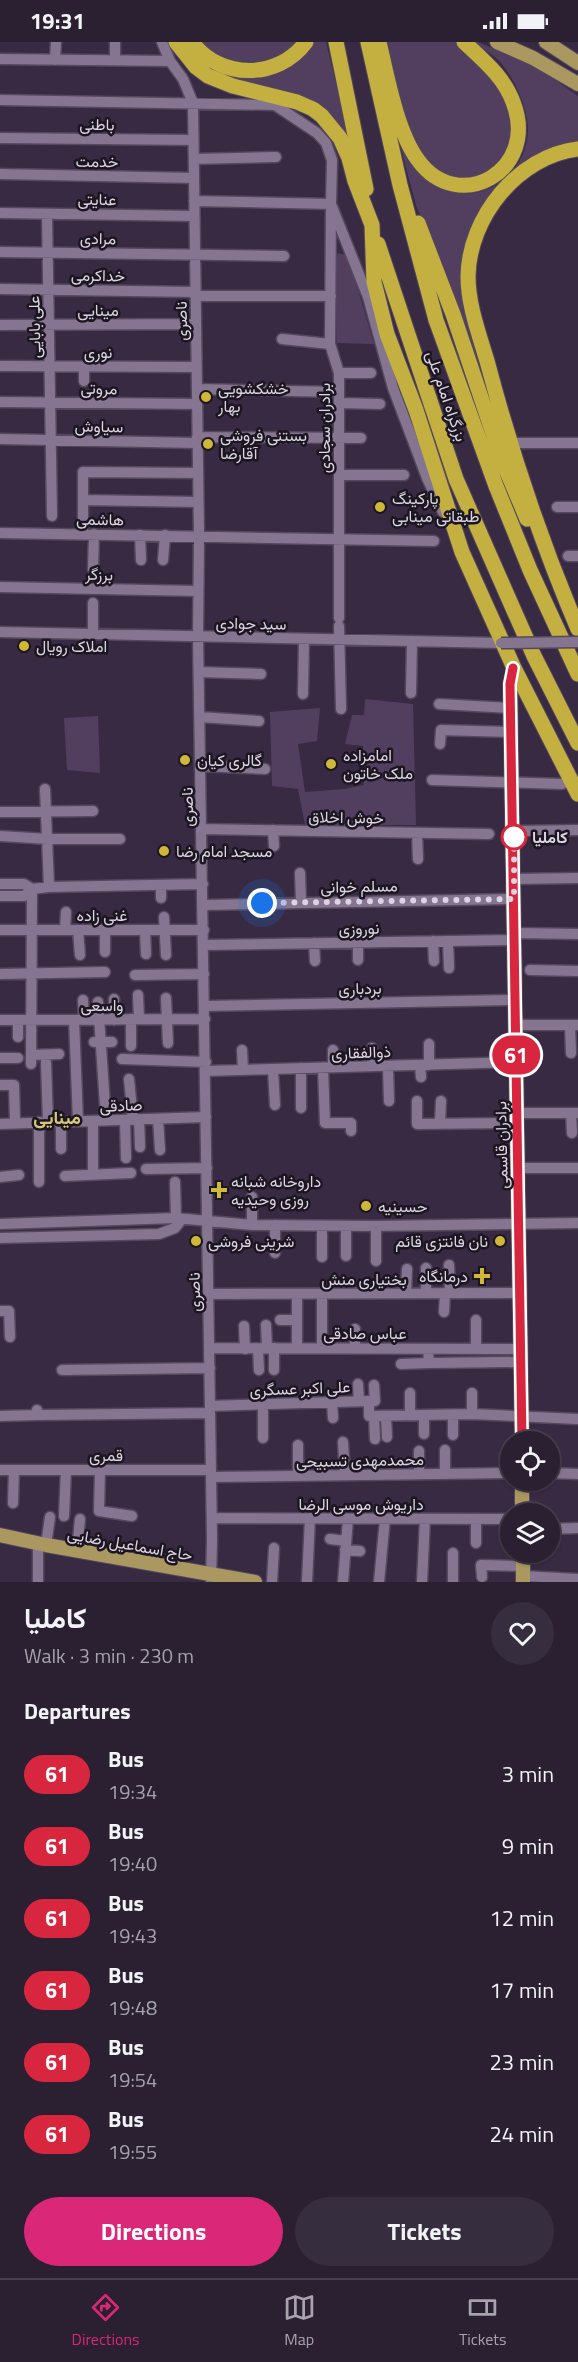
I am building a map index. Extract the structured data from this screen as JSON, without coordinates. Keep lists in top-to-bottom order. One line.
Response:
{"streets":{"highway":["بزرگراه امام علی"],"main road":["برادران قاسمی","حاج اسماعیل رضایی"],"street":["باطنی","خدمت","عنایتی","مرادی","خداکرمی","مینایی","ناصری","علی بابایی","نوری","مروتی","سیاوش","برادران سجادی","هاشمی","برزگر","سید جوادی","خوش اخلاق","مسلم خوانی","غنی زاده","نوروزی","بردباری","واسعی","ذوالفقاری","صادقی","بختیاری منش","عباس صادقی","علی اکبر عسگری","قمری","محمدمهدی تسبیحی","داریوش موسی الرضا"]},"crossings":[["باطنی","ناصری"],["خدمت","ناصری"],["عنایتی","ناصری"],["عنایتی","علی بابایی"],["مرادی","ناصری"],["مرادی","علی بابایی"],["خداکرمی","ناصری"],["خداکرمی","علی بابایی"],["خداکرمی","برادران سجادی"],["مینایی","ناصری"],["مینایی","علی بابایی"],["ناصری","نوری"],["ناصری","مروتی"],["ناصری","سیاوش"],["ناصری","برادران سجادی"],["ناصری","هاشمی"],["ناصری","برزگر"],["ناصری","سید جوادی"],["ناصری","خوش اخلاق"],["ناصری","مسلم خوانی"],["ناصری","غنی زاده"],["ناصری","نوروزی"],["ناصری","بردباری"],["ناصری","واسعی"],["ناصری","ذوالفقاری"],["ناصری","صادقی"],["ناصری","بختیاری منش"],["ناصری","عباس صادقی"],["ناصری","علی اکبر عسگری"],["ناصری","قمری"],["ناصری","محمدمهدی تسبیحی"],["ناصری","داریوش موسی الرضا"],["ناصری","حاج اسماعیل رضایی"],["علی بابایی","نوری"],["علی بابایی","مروتی"],["علی بابایی","سیاوش"],["سیاوش","برادران سجادی"],["برادران سجادی","هاشمی"],["برادران سجادی","سید جوادی"],["مسلم خوانی","برادران قاسمی"],["نوروزی","برادران قاسمی"],["بردباری","برادران قاسمی"],["ذوالفقاری","برادران قاسمی"],["برادران قاسمی","بختیاری منش"],["برادران قاسمی","عباس صادقی"],["قمری","محمدمهدی تسبیحی"]],"districts":["مینایی"],"places":{"other":["خشکشویی بهار","بستنی فروشی آقارضا","پارکینگ طبقاتی مینابی","املاک رویال","گالری کیان","امامزاده ملک خاتون","کاملیا","مسجد امام رضا","حسینیه","شرینی فروشی","نان فانتزی قائم"],"health":["داروخانه شبانه روزی وحیدیه","درمانگاه"]},"lines":["bus line 61"],"page":{"status":"19:31","on_map":"61","heading":[["کاملیا","Walk · 3 min · 230 m"],"Departures"],"list":[{"mark":"61","name":"Bus","note":"19:34","value":"3 min"},{"mark":"61","name":"Bus","note":"19:40","value":"9 min"},{"mark":"61","name":"Bus","note":"19:43","value":"12 min"},{"mark":"61","name":"Bus","note":"19:48","value":"17 min"},{"mark":"61","name":"Bus","note":"19:54","value":"23 min"},{"mark":"61","name":"Bus","note":"19:55","value":"24 min"}],"buttons":["Directions","Tickets"],"tabs":["Directions","Map","Tickets"]}}
